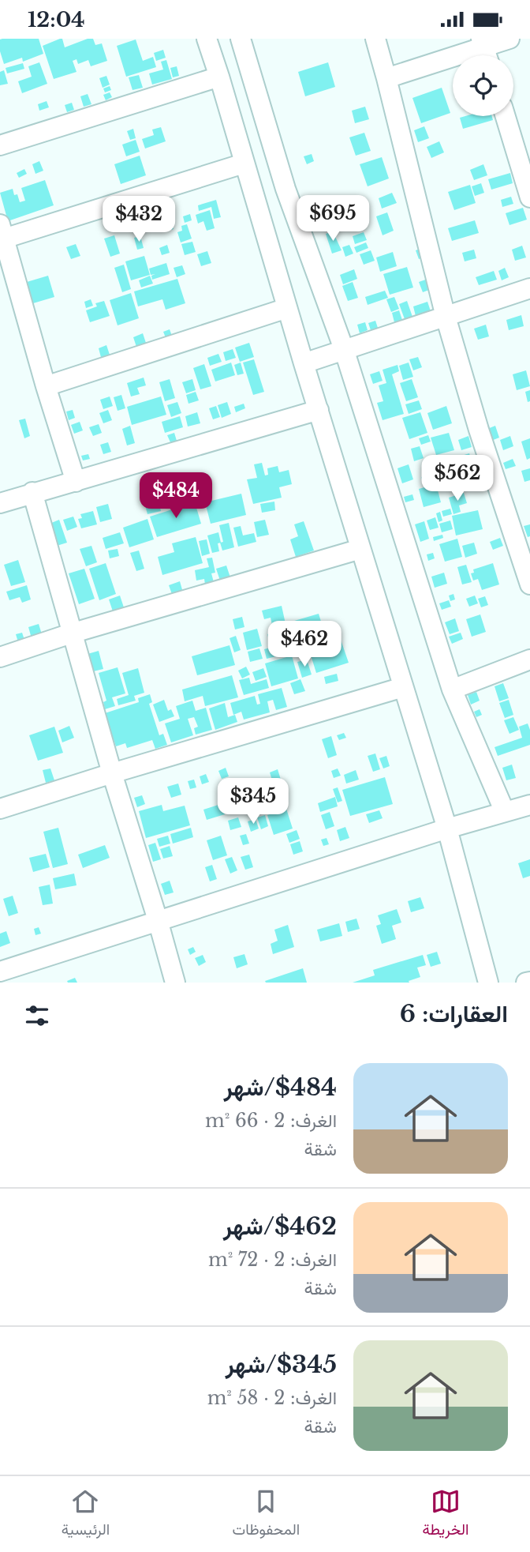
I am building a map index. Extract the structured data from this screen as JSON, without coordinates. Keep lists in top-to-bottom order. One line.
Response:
{"page":{"status":"12:04","price":["$695","$432","$562","$484","$462","$345"],"heading":"العقارات: 6","list":[{"name":"$484/شهر","note":"الغرف: 2 · 66 m² · شقة"},{"name":"$462/شهر","note":"الغرف: 2 · 72 m² · شقة"},{"name":"$345/شهر","note":"الغرف: 2 · 58 m² · شقة"}],"tabs":["الخريطة","المحفوظات","الرئيسية"]}}
